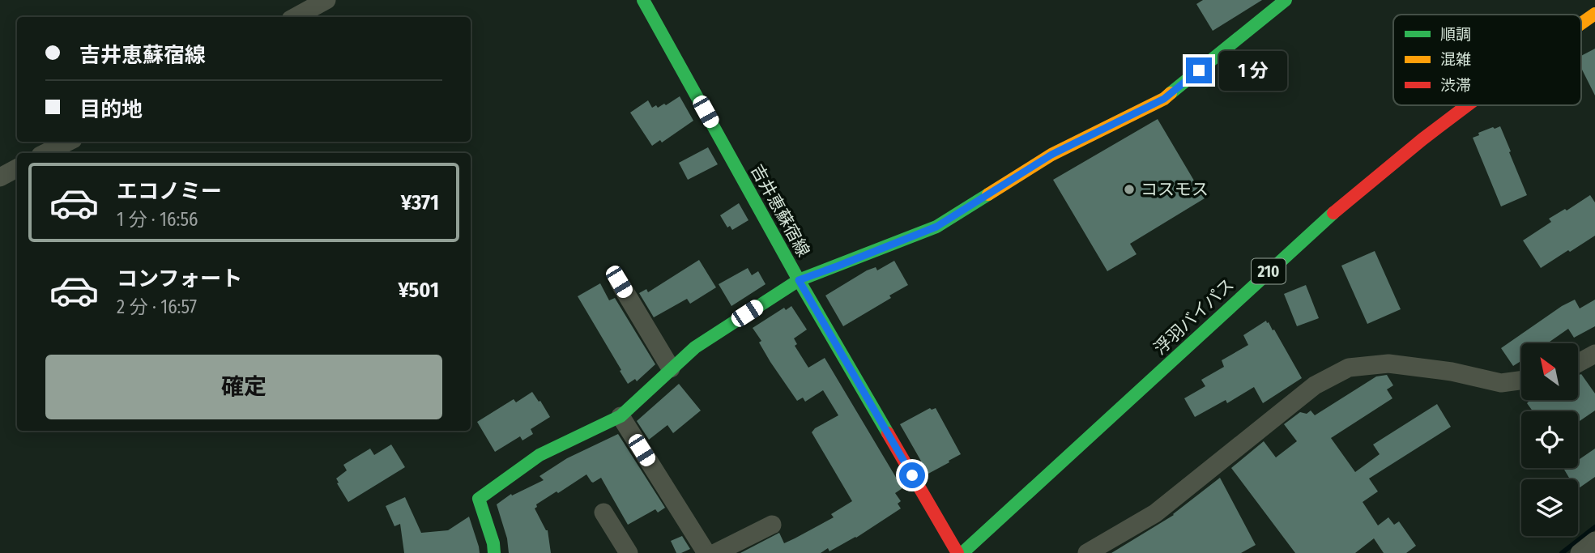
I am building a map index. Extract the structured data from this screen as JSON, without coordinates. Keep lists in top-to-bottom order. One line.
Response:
{"streets":{"main road":["吉井恵蘇宿線","210","浮羽バイパス"]},"crossings":[["吉井恵蘇宿線","浮羽バイパス"]],"places":["コスモス"],"legend":["順調","混雑","渋滞"],"north":"top left","page":{"banner":["吉井恵蘇宿線","目的地"],"bubble":"1 分","list":[{"name":"エコノミー","note":"1 分 · 16:56","value":"¥371"},{"name":"コンフォート","note":"2 分 · 16:57","value":"¥501"}],"buttons":"確定"}}
